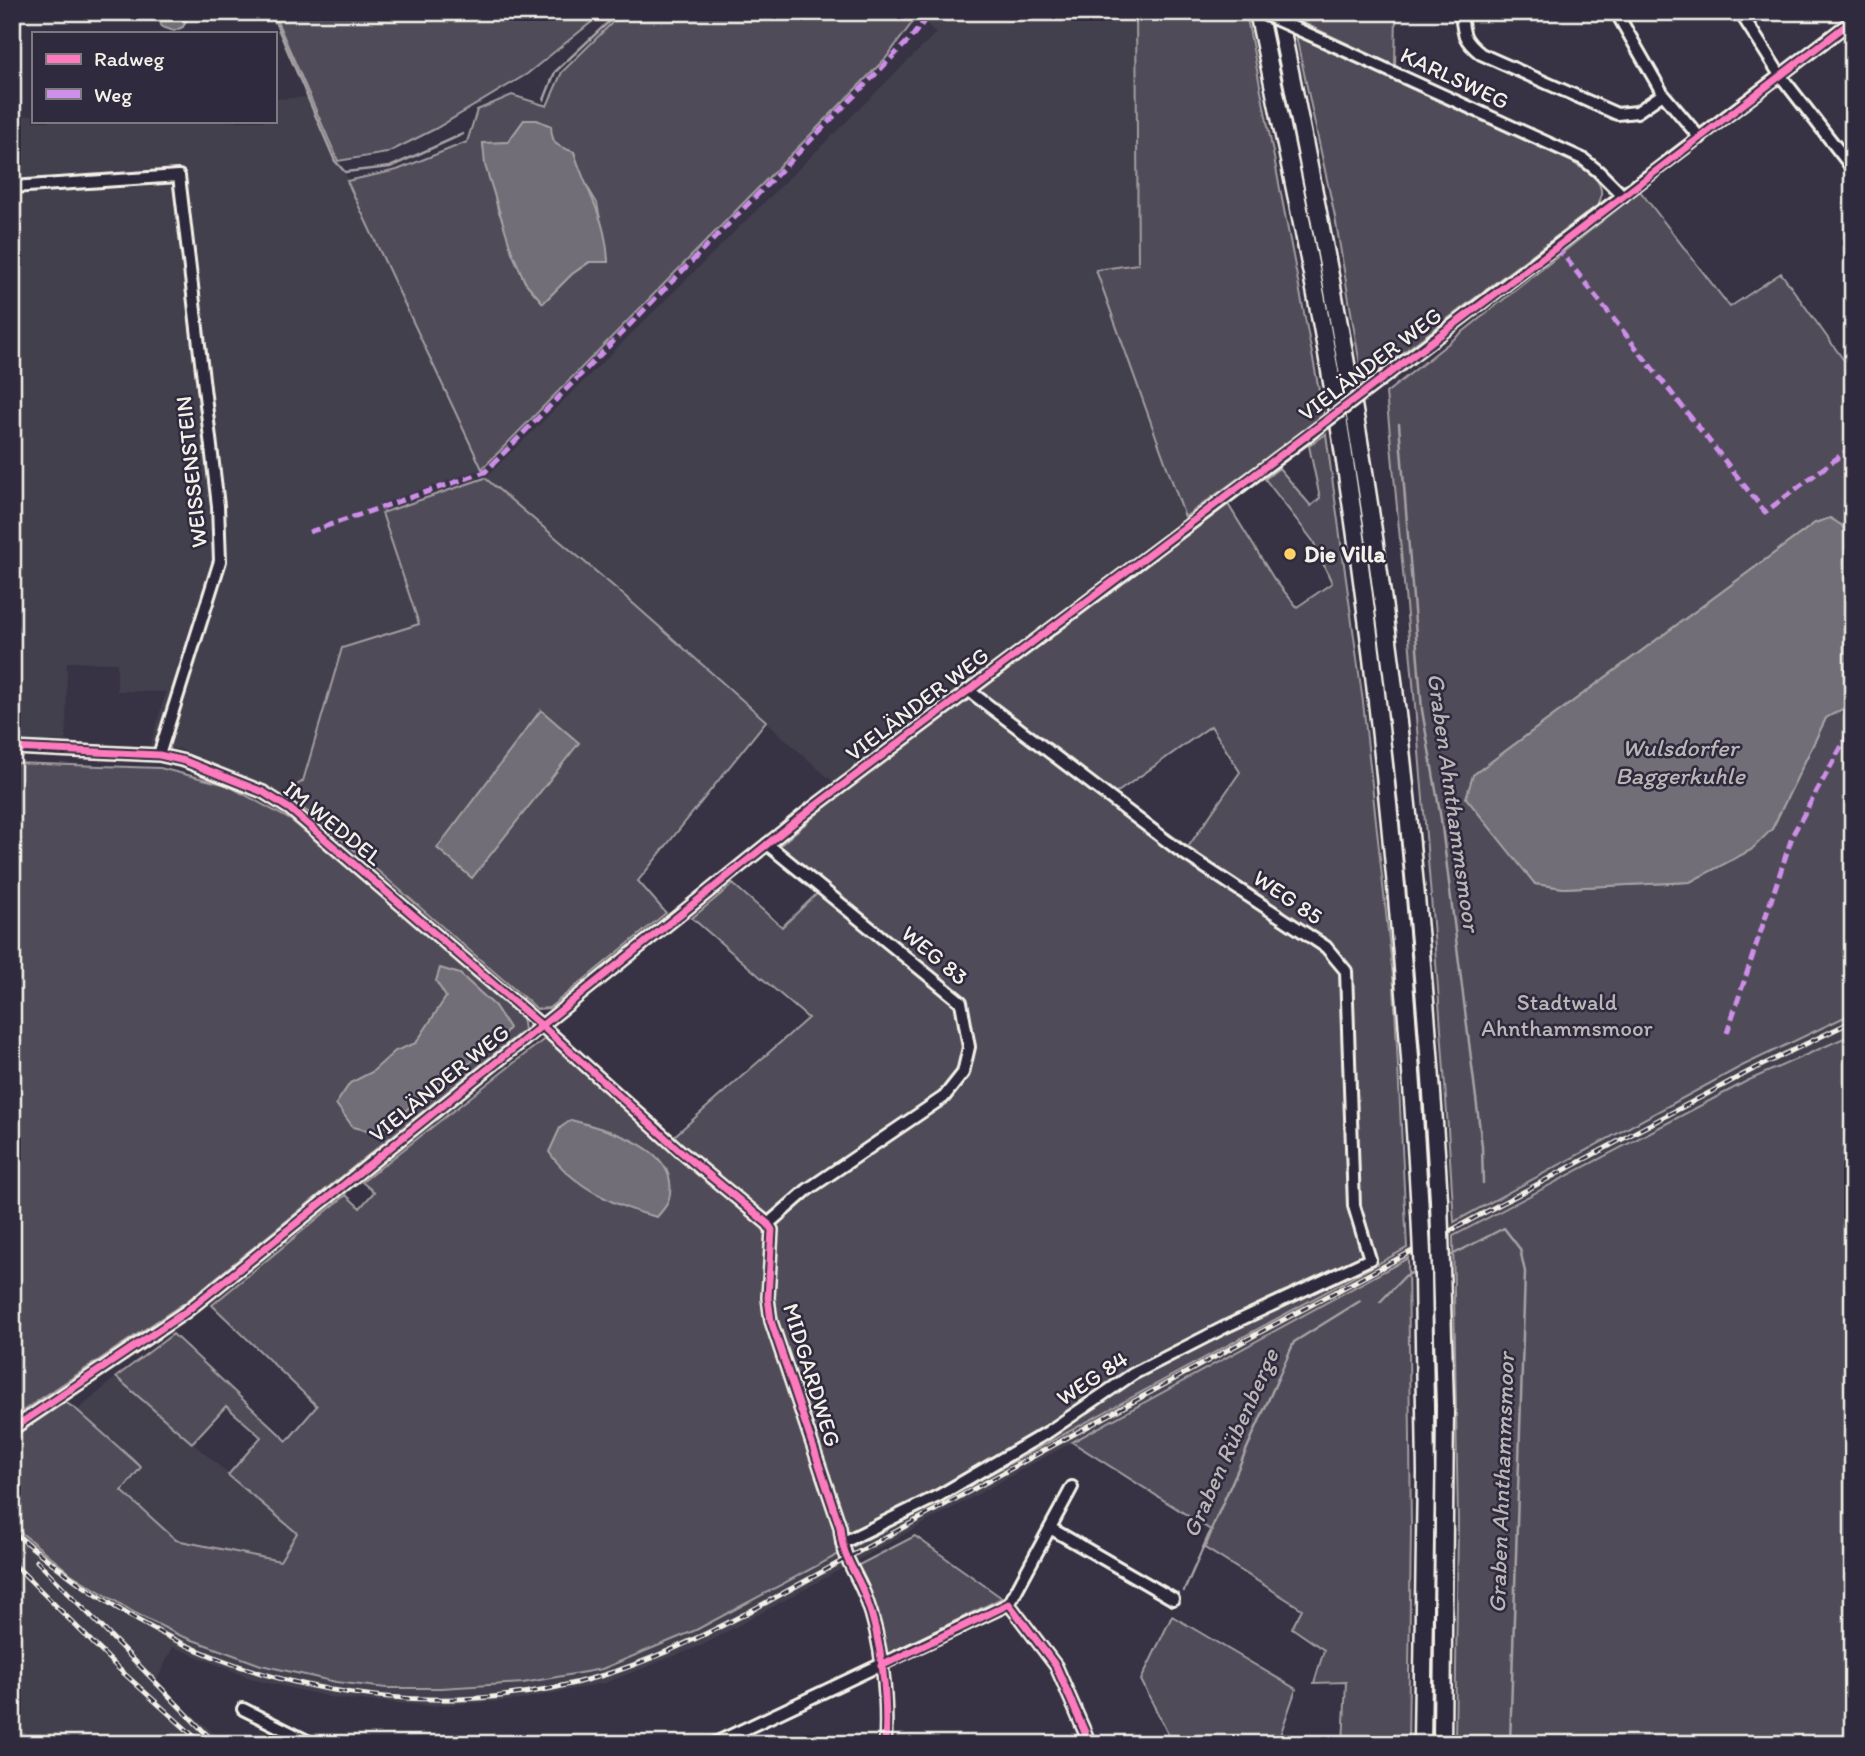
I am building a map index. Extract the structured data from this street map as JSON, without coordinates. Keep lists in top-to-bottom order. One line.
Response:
{"streets":{"street":["KARLSWEG","VIELÄNDER WEG","WEISSENSTEIN","IM WEDDEL","WEG 85","WEG 83","MIDGARDWEG","WEG 84"]},"crossings":[["KARLSWEG","VIELÄNDER WEG"],["VIELÄNDER WEG","IM WEDDEL"],["VIELÄNDER WEG","WEG 85"],["VIELÄNDER WEG","WEG 83"],["WEISSENSTEIN","IM WEDDEL"],["WEG 85","WEG 84"],["WEG 83","MIDGARDWEG"],["MIDGARDWEG","WEG 84"]],"water":["Wulsdorfer Baggerkuhle","Graben Ahnthammsmoor","Graben Rübenberge"],"parks":["Stadtwald Ahnthammsmoor"],"places":["Die Villa"],"legend":["Radweg","Weg"]}
